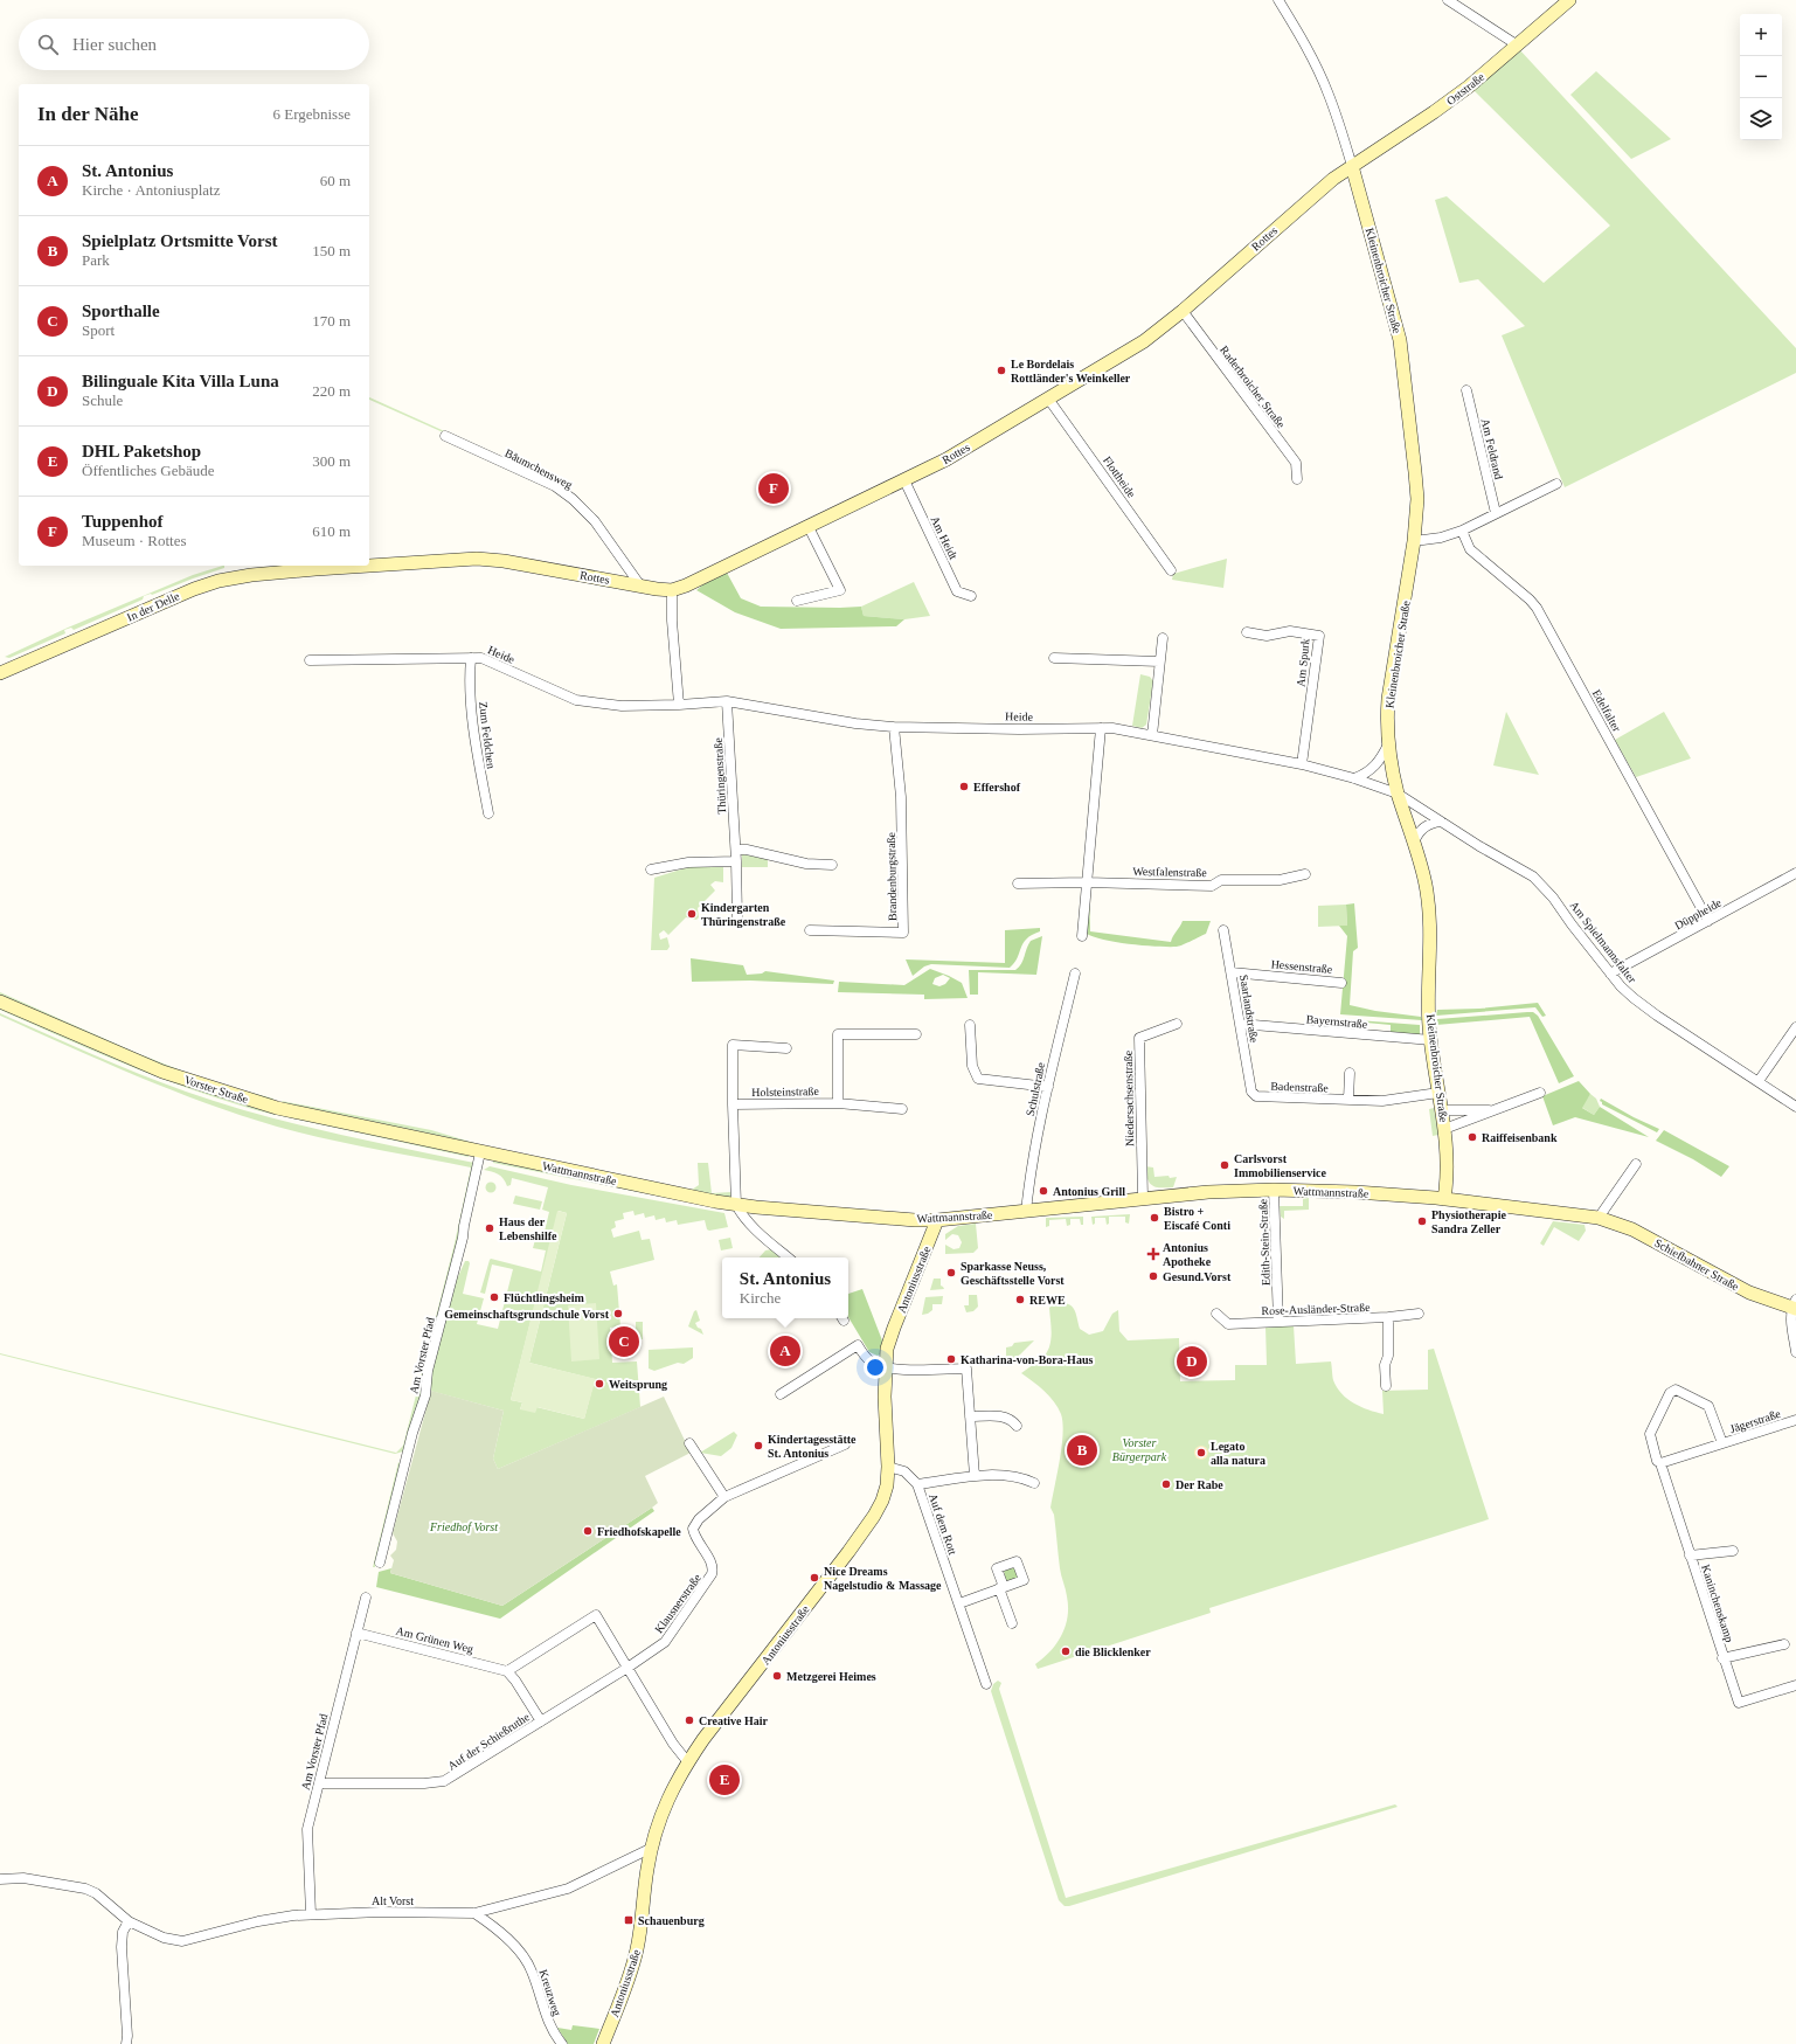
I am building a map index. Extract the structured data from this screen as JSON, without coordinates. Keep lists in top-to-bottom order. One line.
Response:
{"streets":{"street":["Oststraße","Rottes","Kleinenbroicher Straße","Raderbroicher Straße","Am Feldrand","Bäumchensweg","Flottheide","Am Heidt","In der Delle","Heide","Am Spurk","Edelfalter","Zum Feldchen","Thüringenstraße","Westfalenstraße","Brandenburgstraße","Düppheide","Am Spielmannsfalter","Hessenstraße","Saarlandstraße","Bayernstraße","Badenstraße","Vorster Straße","Schulstraße","Holsteinstraße","Niedersachsenstraße","Wattmannstraße","Edith-Stein-Straße","Schiefbahner Straße","Antoniusstraße","Rose-Ausländer-Straße","Am Vorster Pfad","Jägerstraße","Auf dem Rott","Klausnerstraße","Kaninchenskamp","Am Grünen Weg","Auf der Schießruthe","Alt Vorst","Kreuzweg"]},"crossings":[["Oststraße","Rottes"],["Oststraße","Kleinenbroicher Straße"],["Rottes","Kleinenbroicher Straße"],["Rottes","Raderbroicher Straße"],["Rottes","Bäumchensweg"],["Rottes","Flottheide"],["Rottes","Am Heidt"],["Rottes","In der Delle"],["Kleinenbroicher Straße","Heide"],["Kleinenbroicher Straße","Am Spielmannsfalter"],["Kleinenbroicher Straße","Bayernstraße"],["Kleinenbroicher Straße","Badenstraße"],["Kleinenbroicher Straße","Wattmannstraße"],["Kleinenbroicher Straße","Schiefbahner Straße"],["Heide","Am Spurk"],["Heide","Zum Feldchen"],["Heide","Thüringenstraße"],["Heide","Brandenburgstraße"],["Heide","Am Spielmannsfalter"],["Edelfalter","Düppheide"],["Düppheide","Am Spielmannsfalter"],["Hessenstraße","Saarlandstraße"],["Saarlandstraße","Bayernstraße"],["Saarlandstraße","Badenstraße"],["Vorster Straße","Wattmannstraße"],["Schulstraße","Wattmannstraße"],["Niedersachsenstraße","Wattmannstraße"],["Wattmannstraße","Edith-Stein-Straße"],["Wattmannstraße","Schiefbahner Straße"],["Wattmannstraße","Antoniusstraße"],["Wattmannstraße","Am Vorster Pfad"],["Edith-Stein-Straße","Rose-Ausländer-Straße"],["Antoniusstraße","Auf dem Rott"],["Antoniusstraße","Alt Vorst"],["Am Vorster Pfad","Am Grünen Weg"],["Am Vorster Pfad","Auf der Schießruthe"],["Am Vorster Pfad","Alt Vorst"],["Jägerstraße","Kaninchenskamp"],["Klausnerstraße","Auf der Schießruthe"],["Alt Vorst","Kreuzweg"]],"parks":["Vorster Bürgerpark","Friedhof Vorst"],"places":{"other":["Le Bordelais Rottländer's Weinkeller","Effershof","Kindergarten Thüringenstraße","Raiffeisenbank","Carlsvorst Immobilienservice","Antonius Grill","Bistro + Eiscafé Conti","Physiotherapie Sandra Zeller","Haus der Lebenshilfe","Sparkasse Neuss, Geschäftsstelle Vorst","Gesund.Vorst","Flüchtlingsheim","REWE","Gemeinschaftsgrundschule Vorst","Katharina-von-Bora-Haus","Weitsprung","Kindertagesstätte St. Antonius","Legato alla natura","Der Rabe","Friedhofskapelle","Nice Dreams Nagelstudio & Massage","die Blicklenker","Metzgerei Heimes","Creative Hair"],"health":["Antonius Apotheke"],"transit":["Schauenburg"]},"page":{"map_buttons":["+","−"],"search":"Hier suchen","heading":["In der Nähe","6 Ergebnisse"],"list":[{"mark":"A","name":"St. Antonius","note":"Kirche · Antoniusplatz","value":"60 m"},{"mark":"B","name":"Spielplatz Ortsmitte Vorst","note":"Park","value":"150 m"},{"mark":"C","name":"Sporthalle","note":"Sport","value":"170 m"},{"mark":"D","name":"Bilinguale Kita Villa Luna","note":"Schule","value":"220 m"},{"mark":"E","name":"DHL Paketshop","note":"Öffentliches Gebäude","value":"300 m"},{"mark":"F","name":"Tuppenhof","note":"Museum · Rottes","value":"610 m"}],"pins":["F","C","A","D","B","E"],"popup":["St. Antonius","Kirche"]}}
